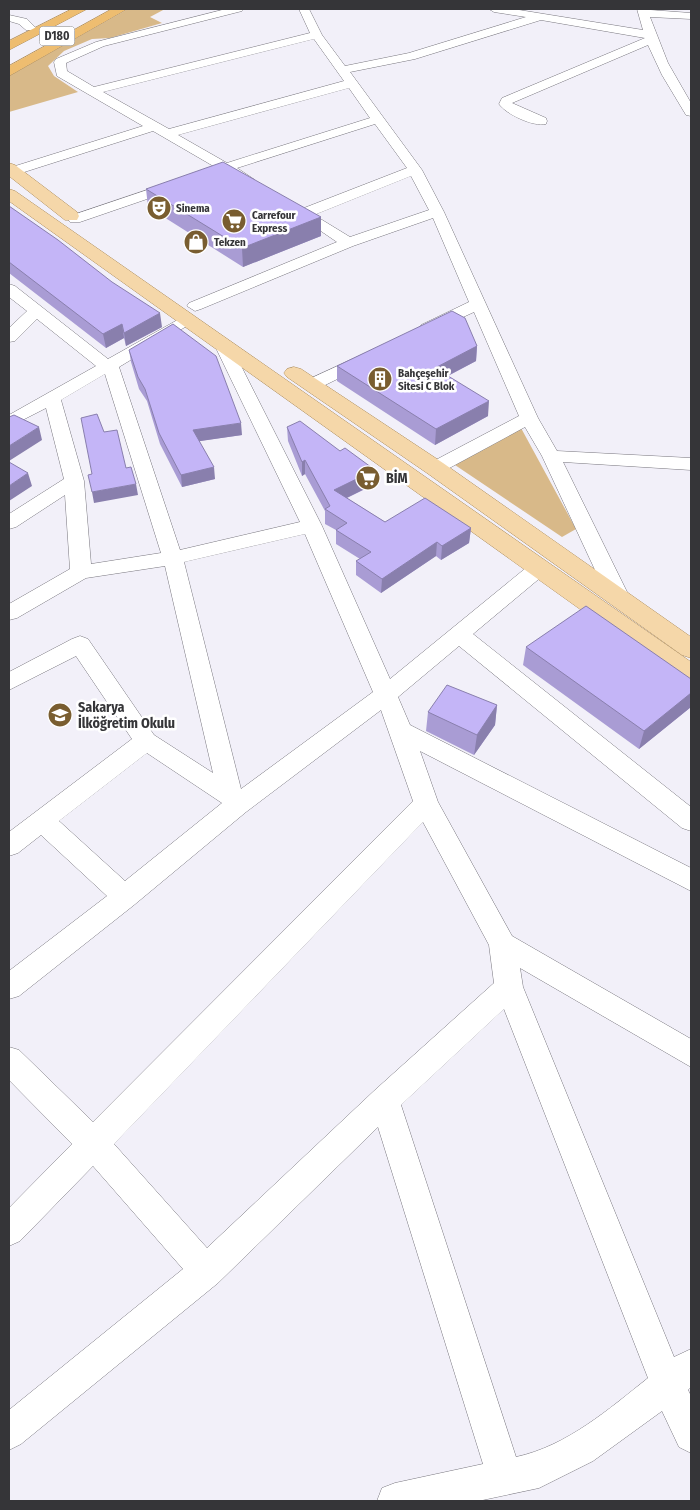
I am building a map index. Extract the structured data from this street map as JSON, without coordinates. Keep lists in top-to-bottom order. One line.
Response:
{"streets":{"highway":["D180"]},"places":{"theatre":["Sinema"],"supermarket":["Carrefour Express","BİM"],"shop":["Tekzen"],"building":["Bahçeşehir Sitesi C Blok"],"school or university":["Sakarya İlköğretim Okulu"]}}
